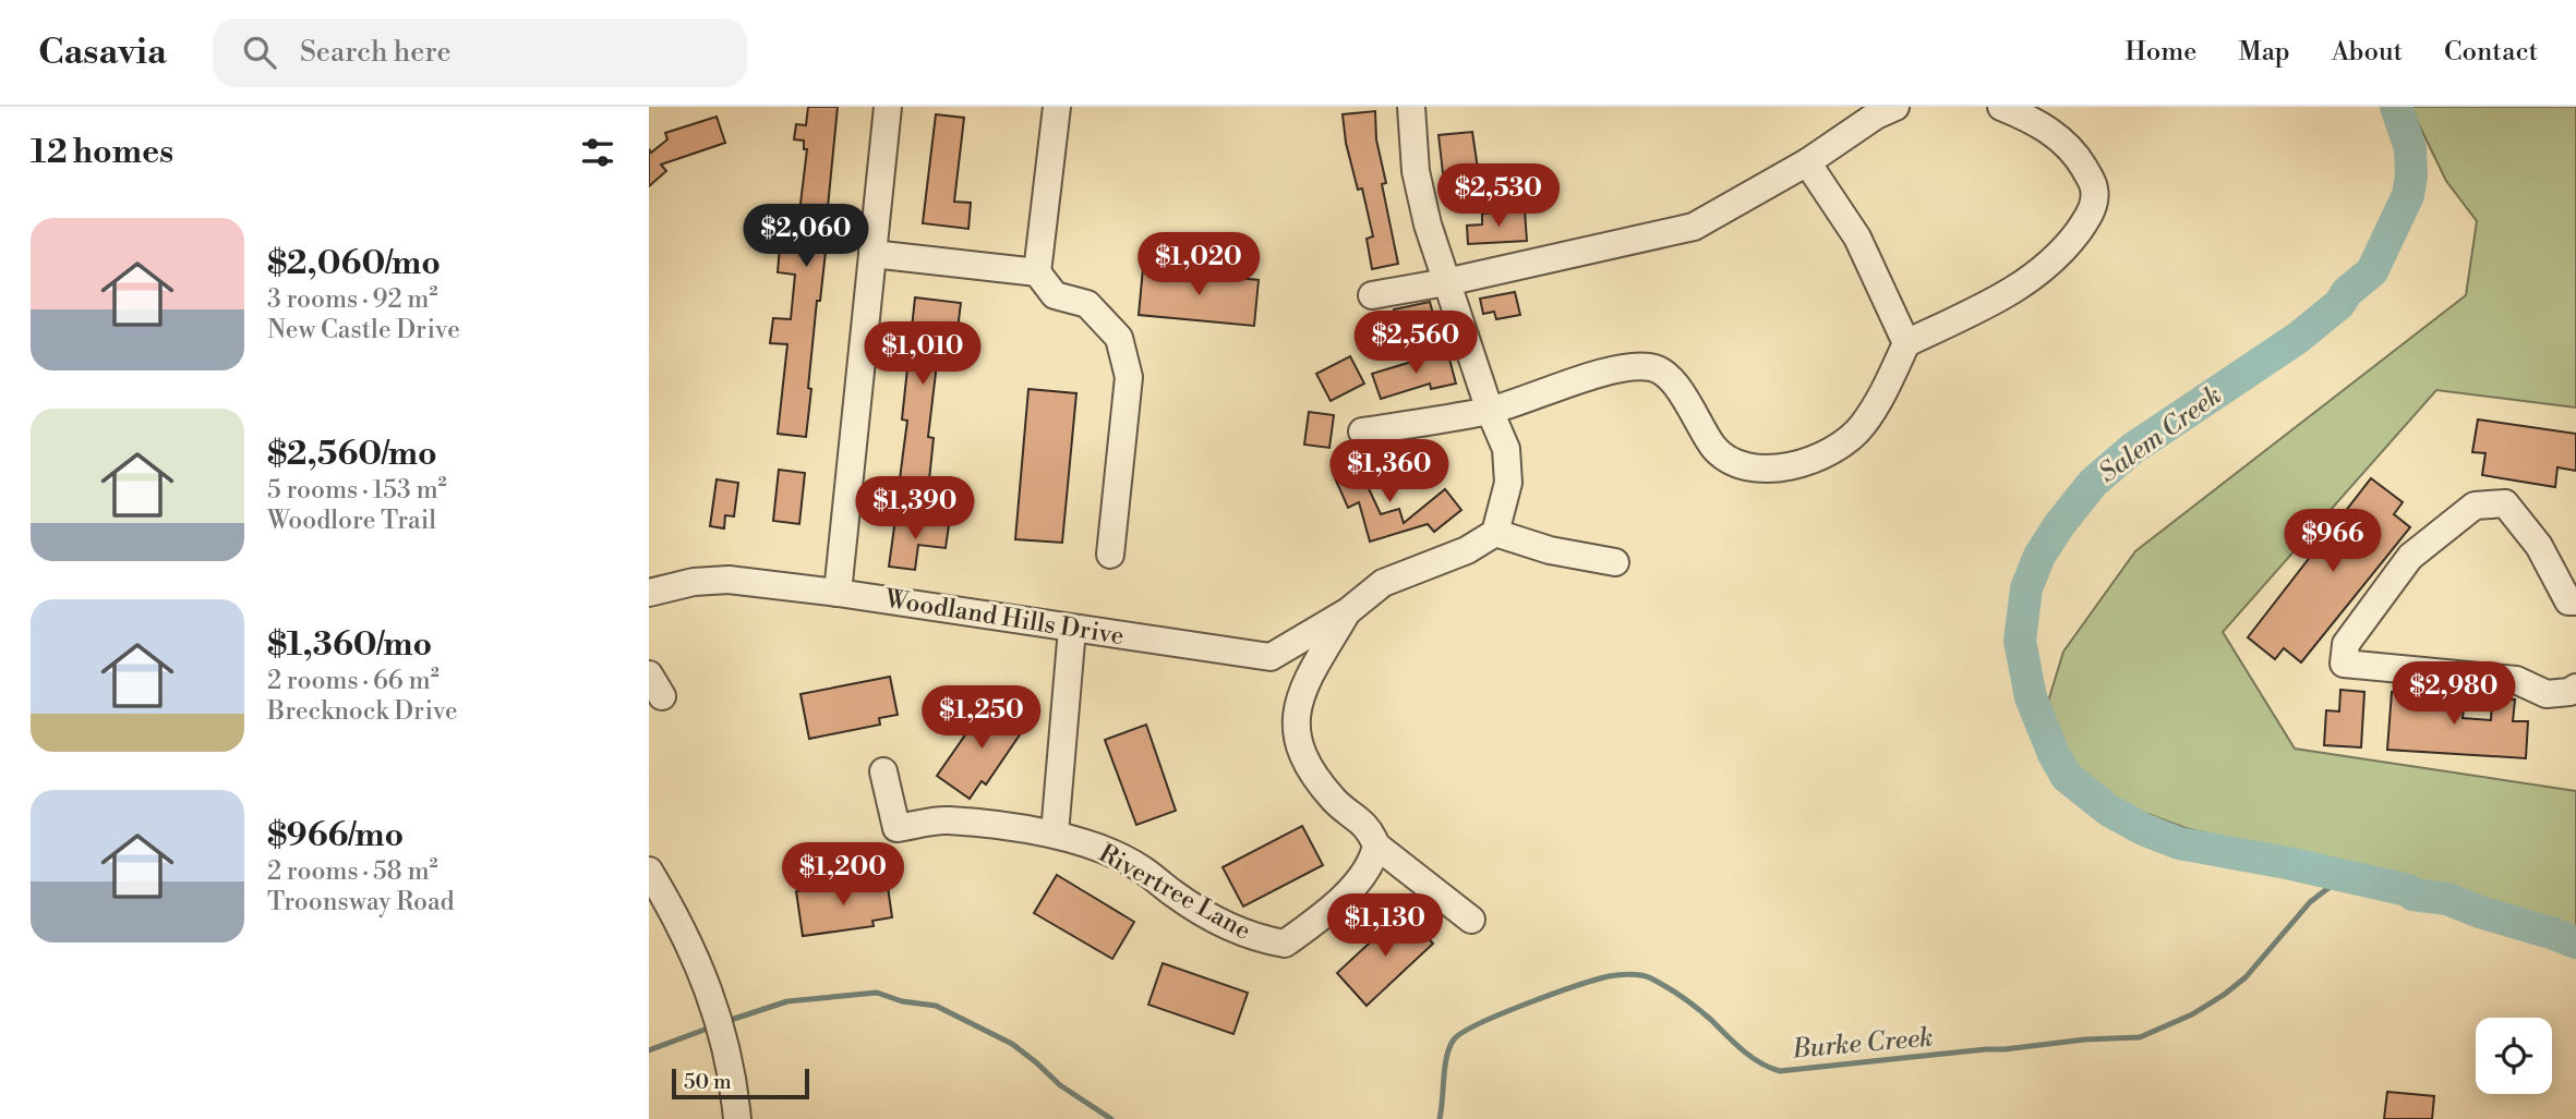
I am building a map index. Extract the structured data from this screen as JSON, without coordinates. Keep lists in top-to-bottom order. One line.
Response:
{"streets":{"street":["Woodland Hills Drive","Rivertree Lane"]},"water":["Salem Creek","Burke Creek"],"scale_bar":"50 m","page":{"header":"Casavia","search":"Search here","nav":["Home","Map","About","Contact"],"heading":"12 homes","price":["$2,530","$2,060","$1,020","$2,560","$1,010","$1,360","$1,390","$966","$2,980","$1,250","$1,200","$1,130"],"list":[{"name":"$2,060/mo","note":"3 rooms · 92 m² · New Castle Drive"},{"name":"$2,560/mo","note":"5 rooms · 153 m² · Woodlore Trail"},{"name":"$1,360/mo","note":"2 rooms · 66 m² · Brecknock Drive"},{"name":"$966/mo","note":"2 rooms · 58 m² · Troonsway Road"}],"scale":"50 m"}}
